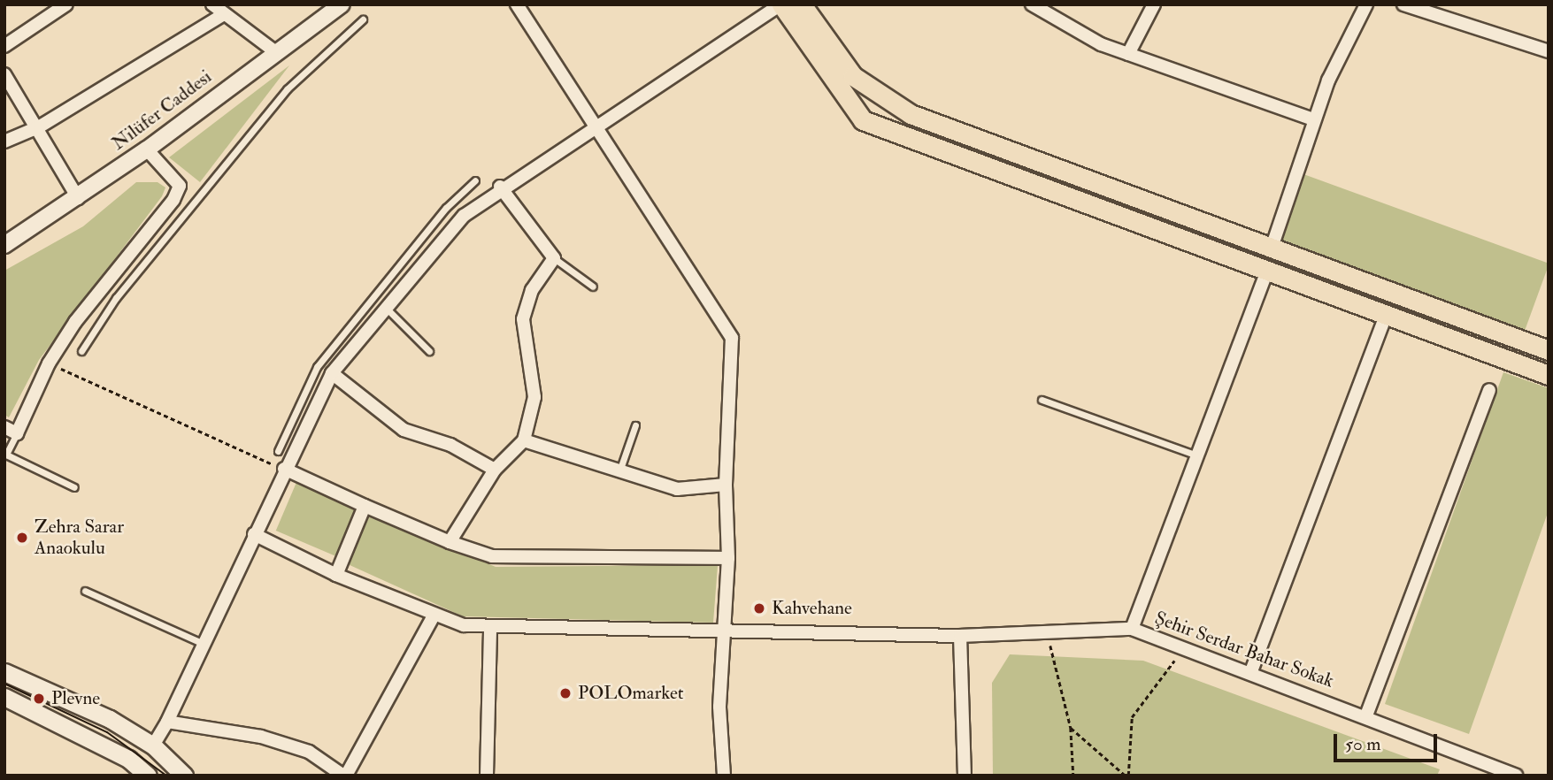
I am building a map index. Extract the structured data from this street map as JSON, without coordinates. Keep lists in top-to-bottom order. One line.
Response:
{"streets":{"street":["Nilüfer Caddesi","Şehir Serdar Bahar Sokak"]},"places":["Zehra Sarar Anaokulu","Kahvehane","POLOmarket","Plevne"],"scale_bar":"50 m"}
